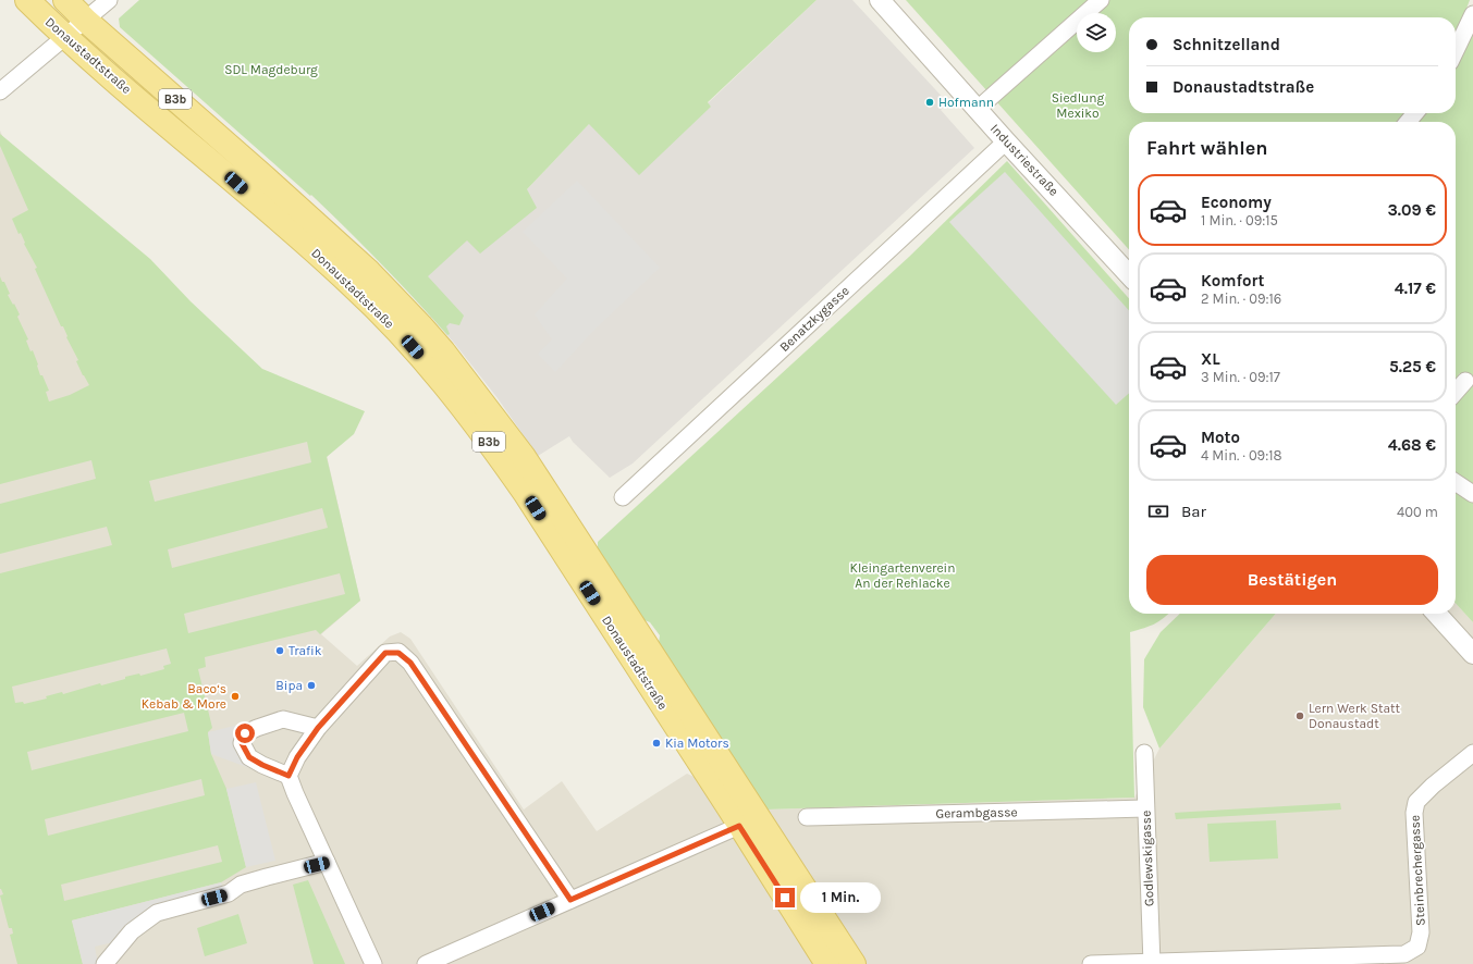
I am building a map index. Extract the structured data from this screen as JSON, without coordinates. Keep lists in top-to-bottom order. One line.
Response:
{"streets":{"main road":["Donaustadtstraße","B3b"],"street":["Industriestraße","Benatzkygasse","Gerambgasse","Godlewskigasse","Steinbrechergasse"]},"crossings":[["Industriestraße","Benatzkygasse"],["Gerambgasse","Godlewskigasse"],["Godlewskigasse","Steinbrechergasse"]],"parks":["SDL Magdeburg","Siedlung Mexiko","Kleingartenverein An der Rehlacke"],"places":["Hofmann","Trafik","Bipa","Baco‘s Kebab & More","Lern Werk Statt Donaustadt","Kia Motors"],"page":{"banner":["Schnitzelland","Donaustadtstraße"],"heading":"Fahrt wählen","list":[{"name":"Economy","note":"1 Min. · 09:15","value":"3.09 €"},{"name":"Komfort","note":"2 Min. · 09:16","value":"4.17 €"},{"name":"XL","note":"3 Min. · 09:17","value":"5.25 €"},{"name":"Moto","note":"4 Min. · 09:18","value":"4.68 €"}],"pay":["Bar","400 m"],"buttons":"Bestätigen","bubble":"1 Min."}}
